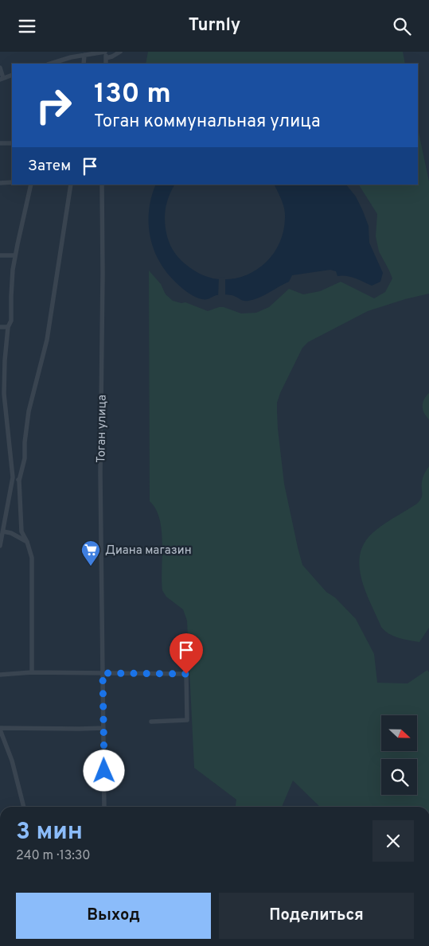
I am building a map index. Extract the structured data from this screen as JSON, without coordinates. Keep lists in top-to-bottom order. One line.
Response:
{"streets":{"street":["Тоган улица"]},"places":{"supermarket":["Диана магазин"]},"north":"right","page":{"header":"Turnly","turn":["130 m","Тоган коммунальная улица"],"then":"Затем","heading":["3 мин","240 m · 13:30"],"buttons":["Выход","Поделиться"]}}
